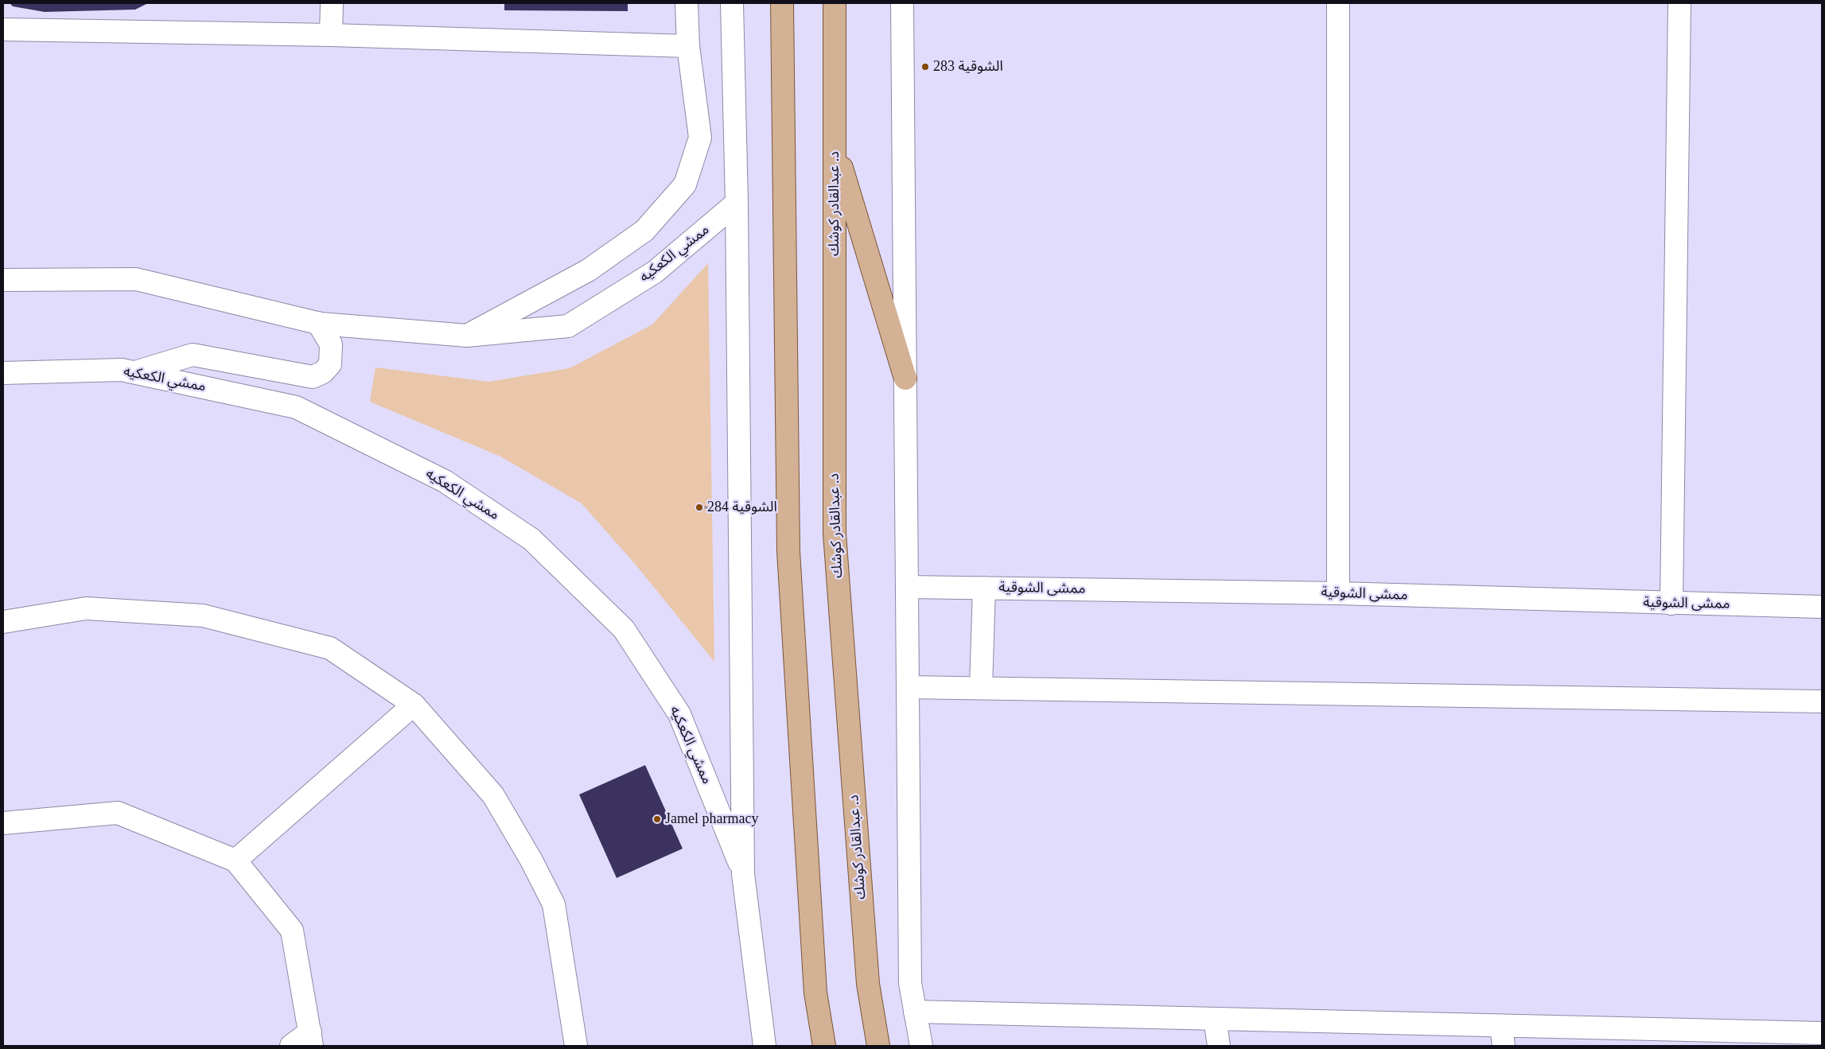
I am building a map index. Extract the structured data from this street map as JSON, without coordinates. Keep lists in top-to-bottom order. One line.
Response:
{"streets":{"main road":["د. عبدالقادر كوشك"],"street":["ممشي الكعكيه","ممشى الشوقية"]},"places":["الشوقية 283","الشوقية 284","Jamel pharmacy"]}
